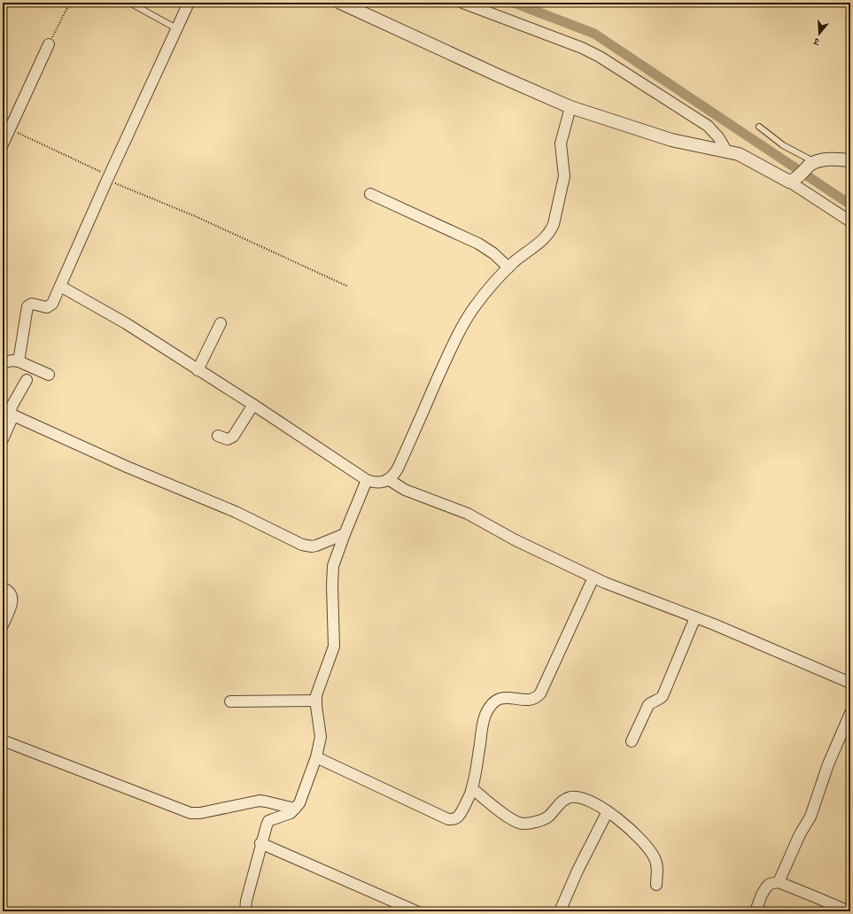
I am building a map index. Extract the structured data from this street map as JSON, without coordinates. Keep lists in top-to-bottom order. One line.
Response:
{"north":"bottom"}
